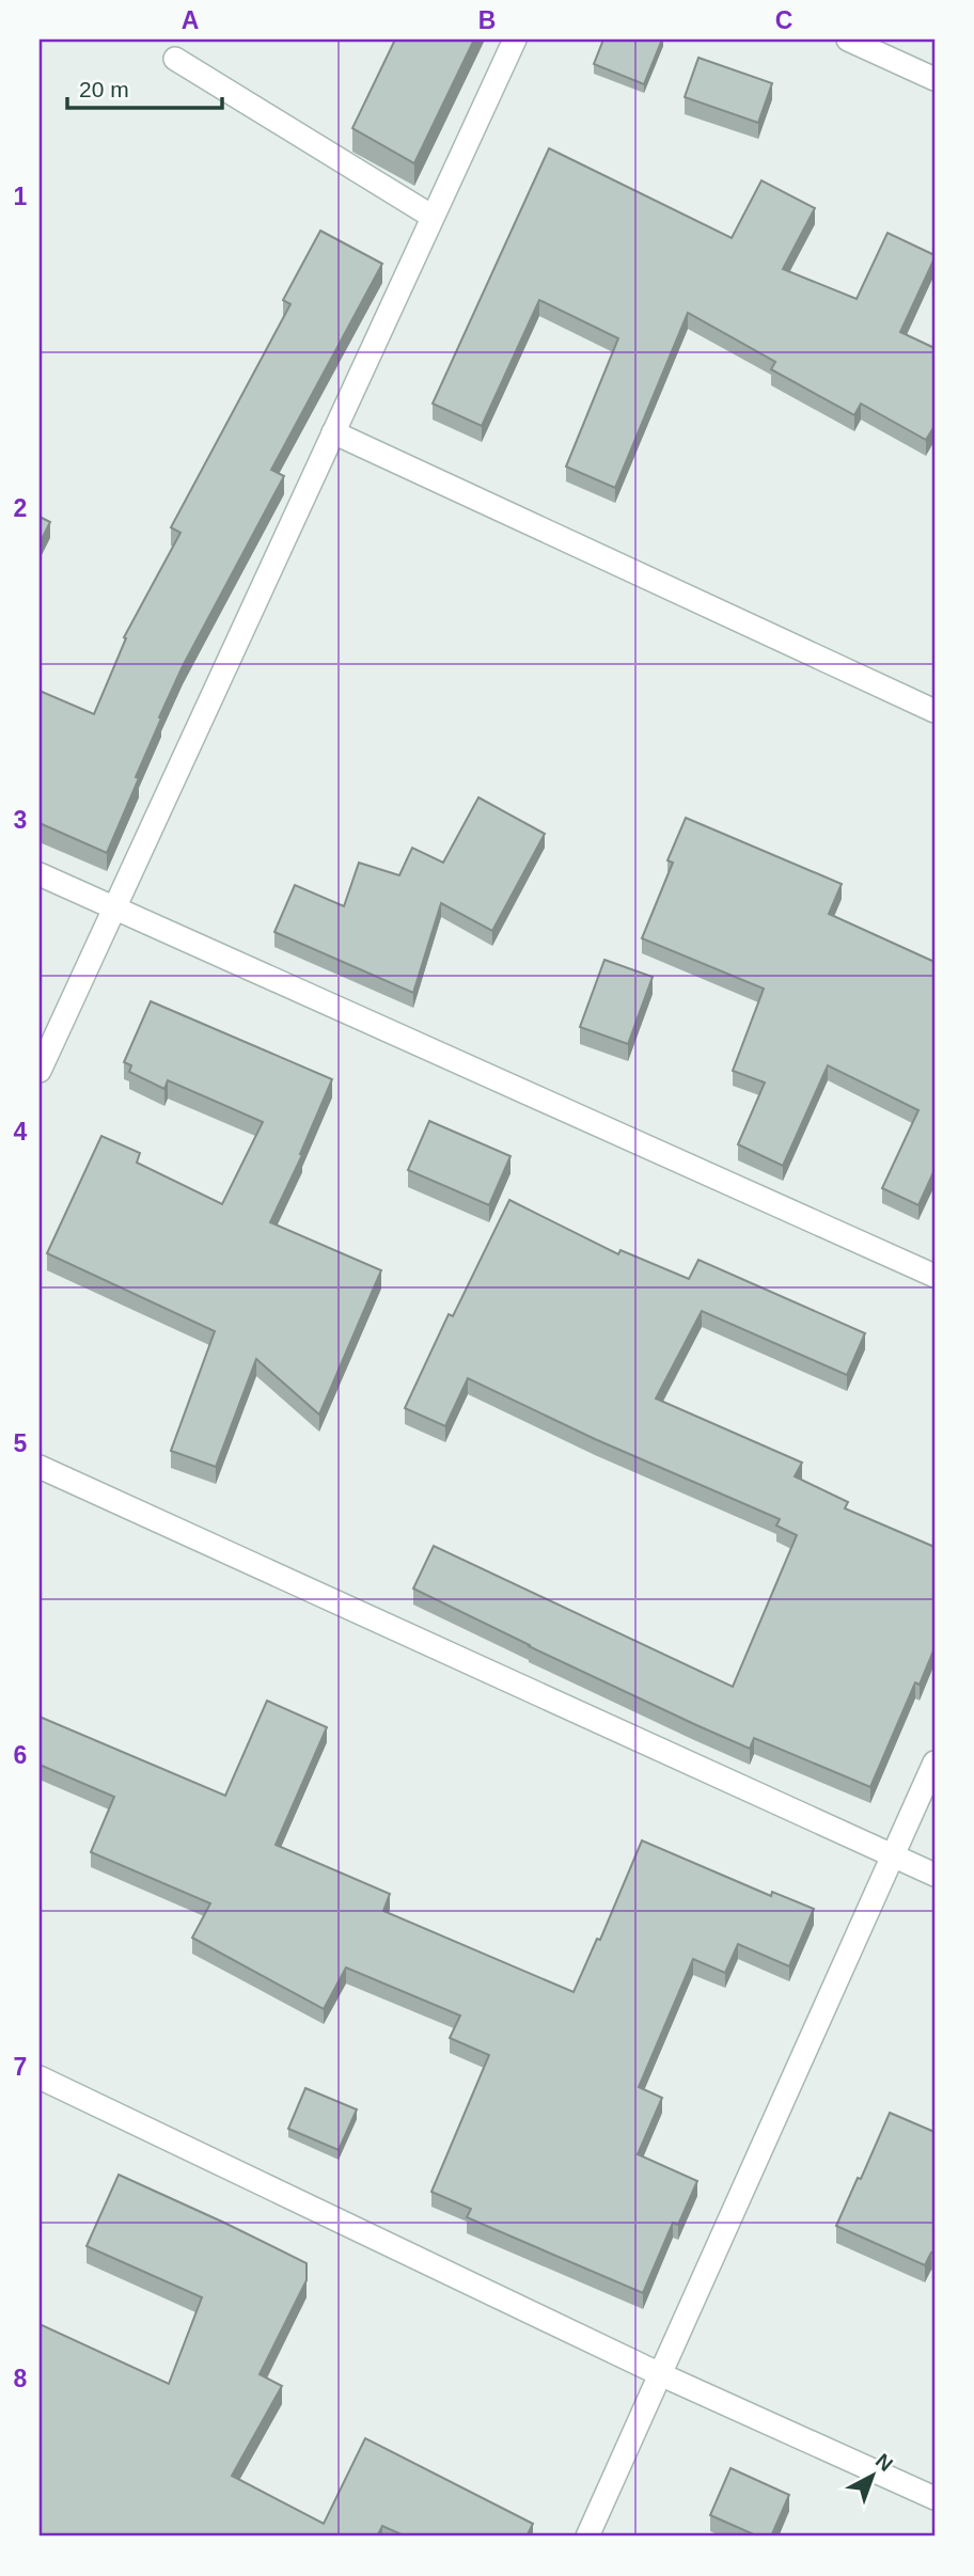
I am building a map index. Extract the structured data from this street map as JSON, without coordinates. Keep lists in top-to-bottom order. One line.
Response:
{"scale_bar":"20 m","north":"top right","grid":{"columns":["A","B","C"],"rows":["1","2","3","4","5","6","7","8"]}}
